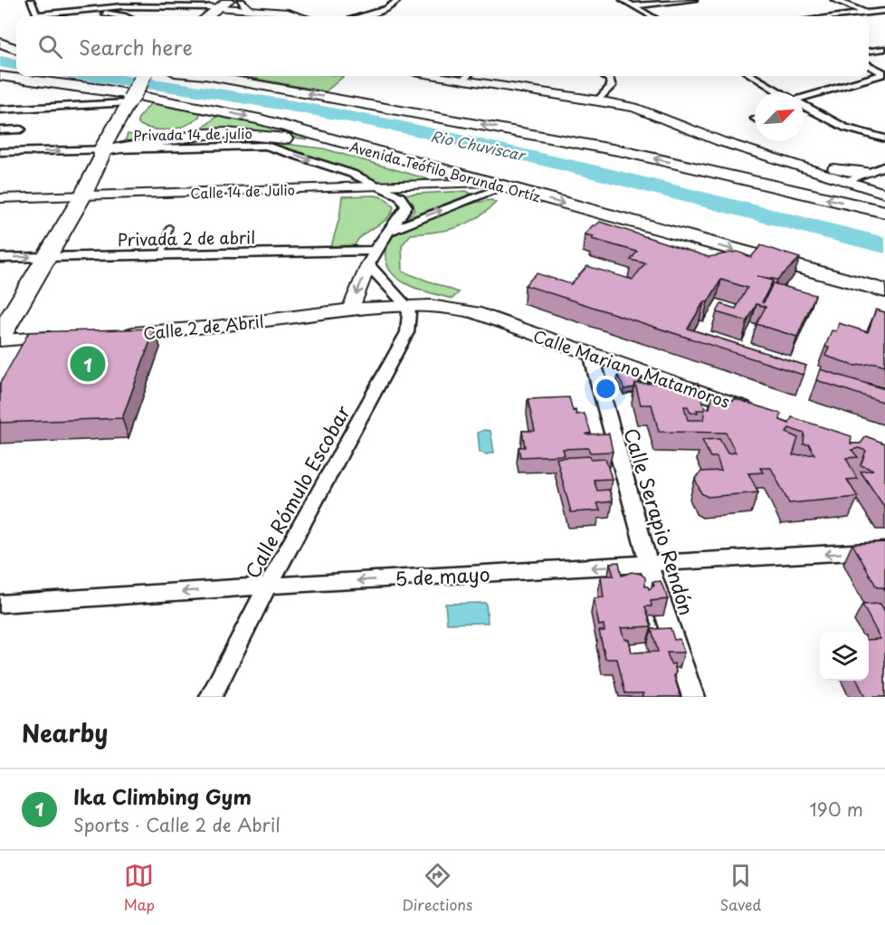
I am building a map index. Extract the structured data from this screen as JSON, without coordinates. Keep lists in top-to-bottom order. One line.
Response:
{"streets":{"main road":["Avenida Teófilo Borunda Ortíz"],"street":["Privada 14 de julio","Calle 14 de Julio","Privada 2 de abril","Calle 2 de Abril","Calle Mariano Matamoros","Calle Rómulo Escobar","Calle Serapio Rendón","5 de mayo"]},"crossings":[["Privada 14 de julio","Calle 14 de Julio"],["Avenida Teófilo Borunda Ortíz","Calle 14 de Julio"],["Calle 2 de Abril","Calle Mariano Matamoros"],["Calle 2 de Abril","Calle Rómulo Escobar"],["Calle Mariano Matamoros","Calle Rómulo Escobar"],["Calle Mariano Matamoros","Calle Serapio Rendón"],["Calle Rómulo Escobar","5 de mayo"],["Calle Serapio Rendón","5 de mayo"]],"one_way":["5 de mayo"],"water":["Rio Chuviscar"],"north":"top right","page":{"search":"Search here","pins":"1","heading":"Nearby","list":[{"mark":"1","name":"Ika Climbing Gym","note":"Sports · Calle 2 de Abril","value":"190 m"}],"nav":["Map","Directions","Saved"]}}
